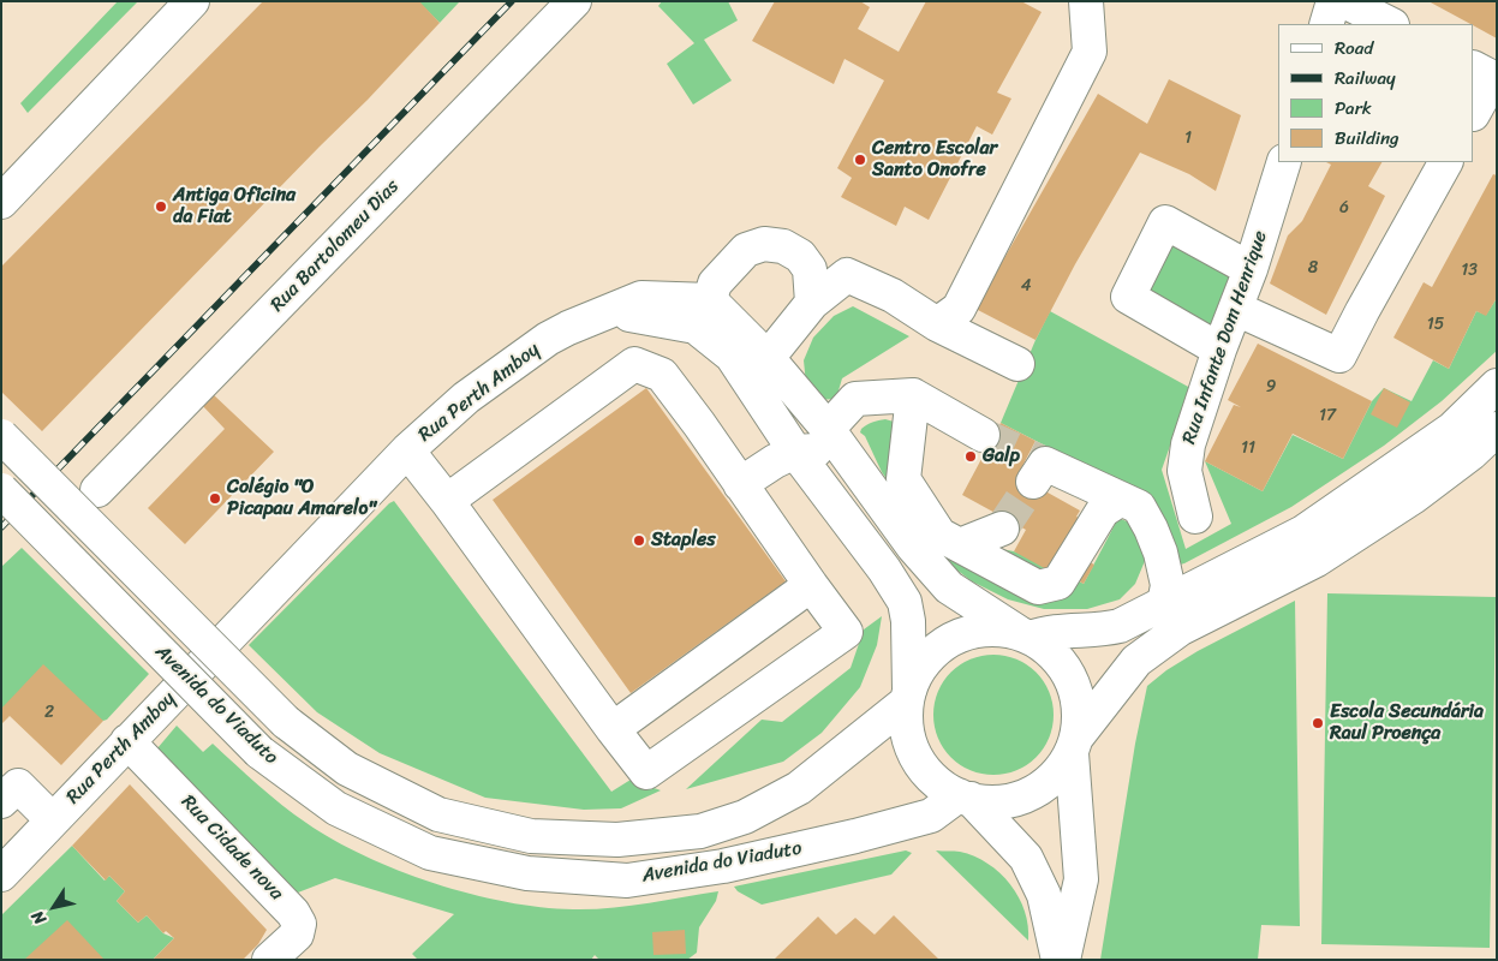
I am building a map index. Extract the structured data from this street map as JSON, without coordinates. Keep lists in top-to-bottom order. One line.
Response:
{"streets":{"street":["Rua Bartolomeu Dias","Rua Infante Dom Henrique","Rua Perth Amboy","Avenida do Viaduto","Rua Cidade nova"]},"crossings":[["Rua Perth Amboy","Rua Cidade nova"]],"places":["Centro Escolar Santo Onofre","Antiga Oficina da Fiat","Galp","Colégio \"O Picapau Amarelo\"","Staples","Escola Secundária Raul Proença"],"house_numbers":["1","6","8","13","4","15","9","17","11","2"],"legend":["Road","Railway","Park","Building"],"north":"bottom left"}
